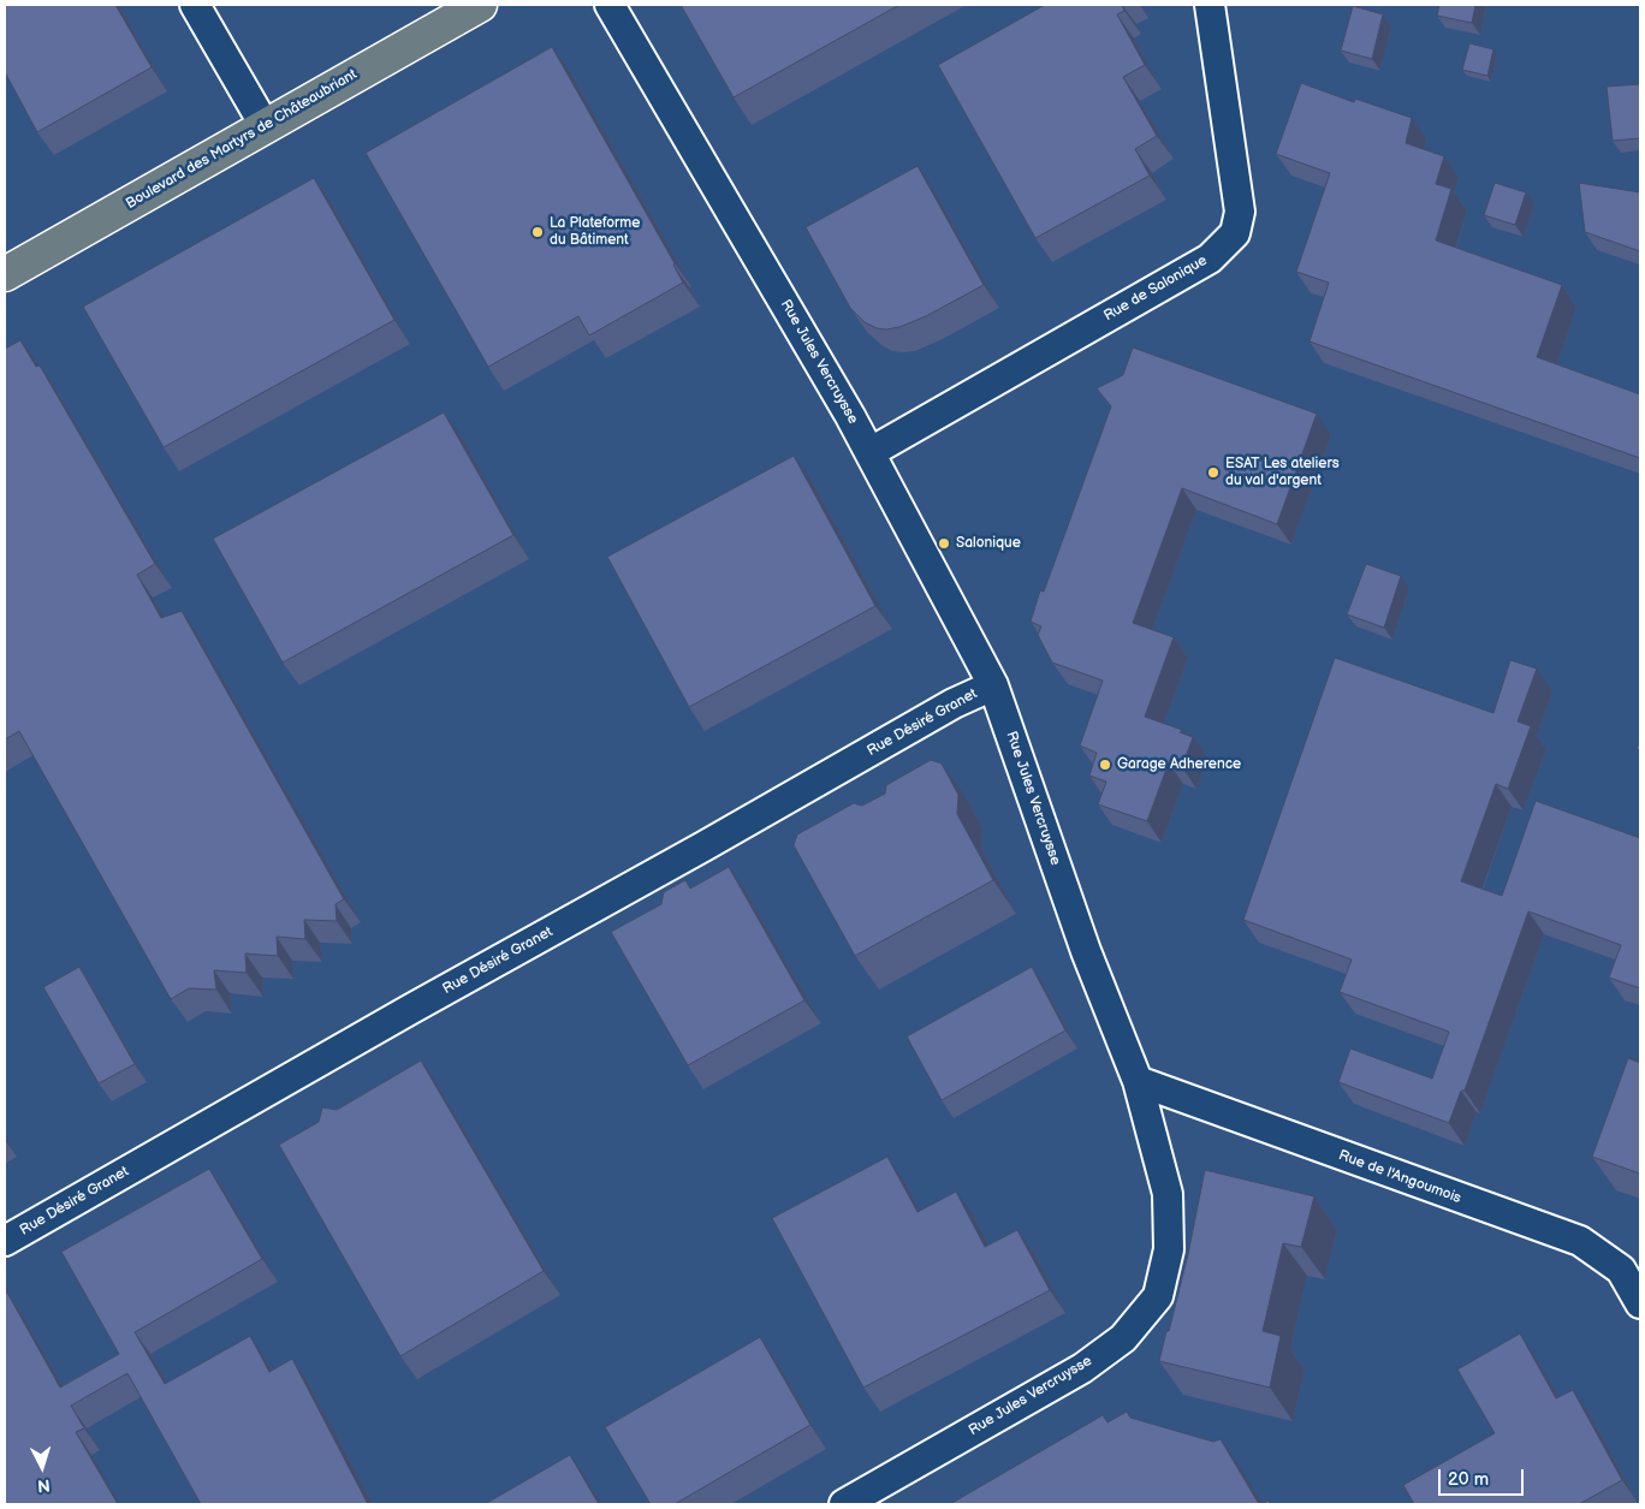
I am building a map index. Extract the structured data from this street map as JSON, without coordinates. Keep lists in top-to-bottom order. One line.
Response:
{"streets":{"main road":["Boulevard des Martyrs de Châteaubriant"],"street":["Rue de Salonique","Rue Jules Vercruysse","Rue Désiré Granet","Rue de l'Angoumois"]},"crossings":[["Rue de Salonique","Rue Jules Vercruysse"],["Rue Jules Vercruysse","Rue Désiré Granet"],["Rue Jules Vercruysse","Rue de l'Angoumois"]],"places":["La Plateforme du Bâtiment","ESAT Les ateliers du val d'argent","Salonique","Garage Adherence"],"scale_bar":"20 m","north":"bottom"}
